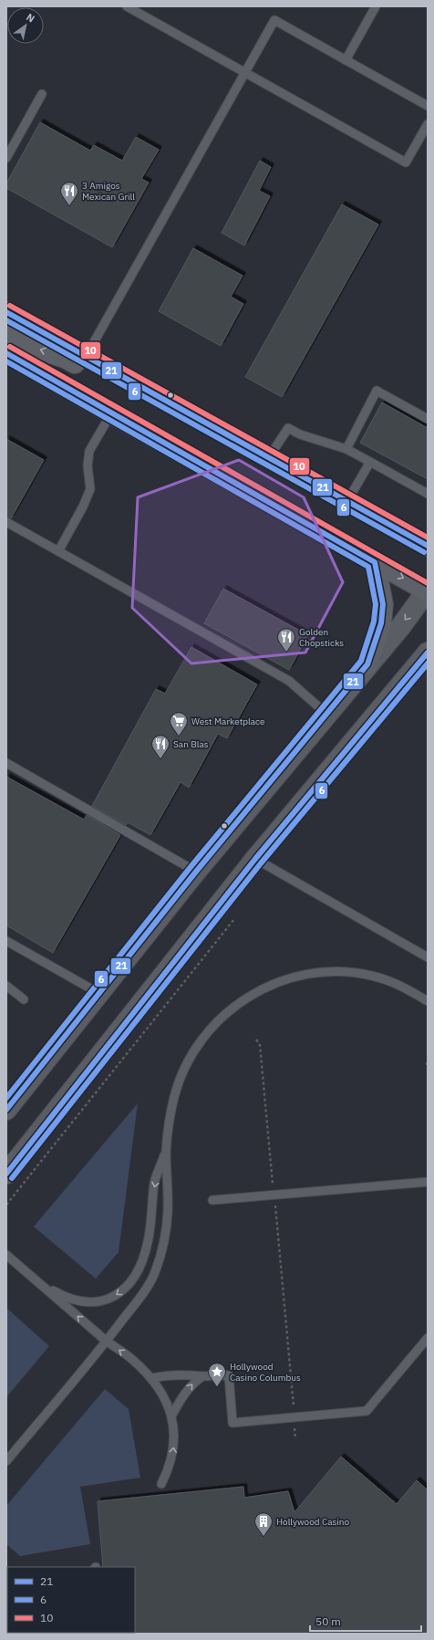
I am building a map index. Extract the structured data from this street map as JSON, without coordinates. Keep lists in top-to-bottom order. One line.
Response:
{"places":{"restaurant":["3 Amigos Mexican Grill","Golden Chopsticks","San Blas"],"supermarket":["West Marketplace"],"place":["Hollywood Casino Columbus"],"building":["Hollywood Casino"]},"lines":["transit line 10","transit line 21","transit line 6"],"legend":["21","6","10"],"scale_bar":"50 m","north":"top right"}
